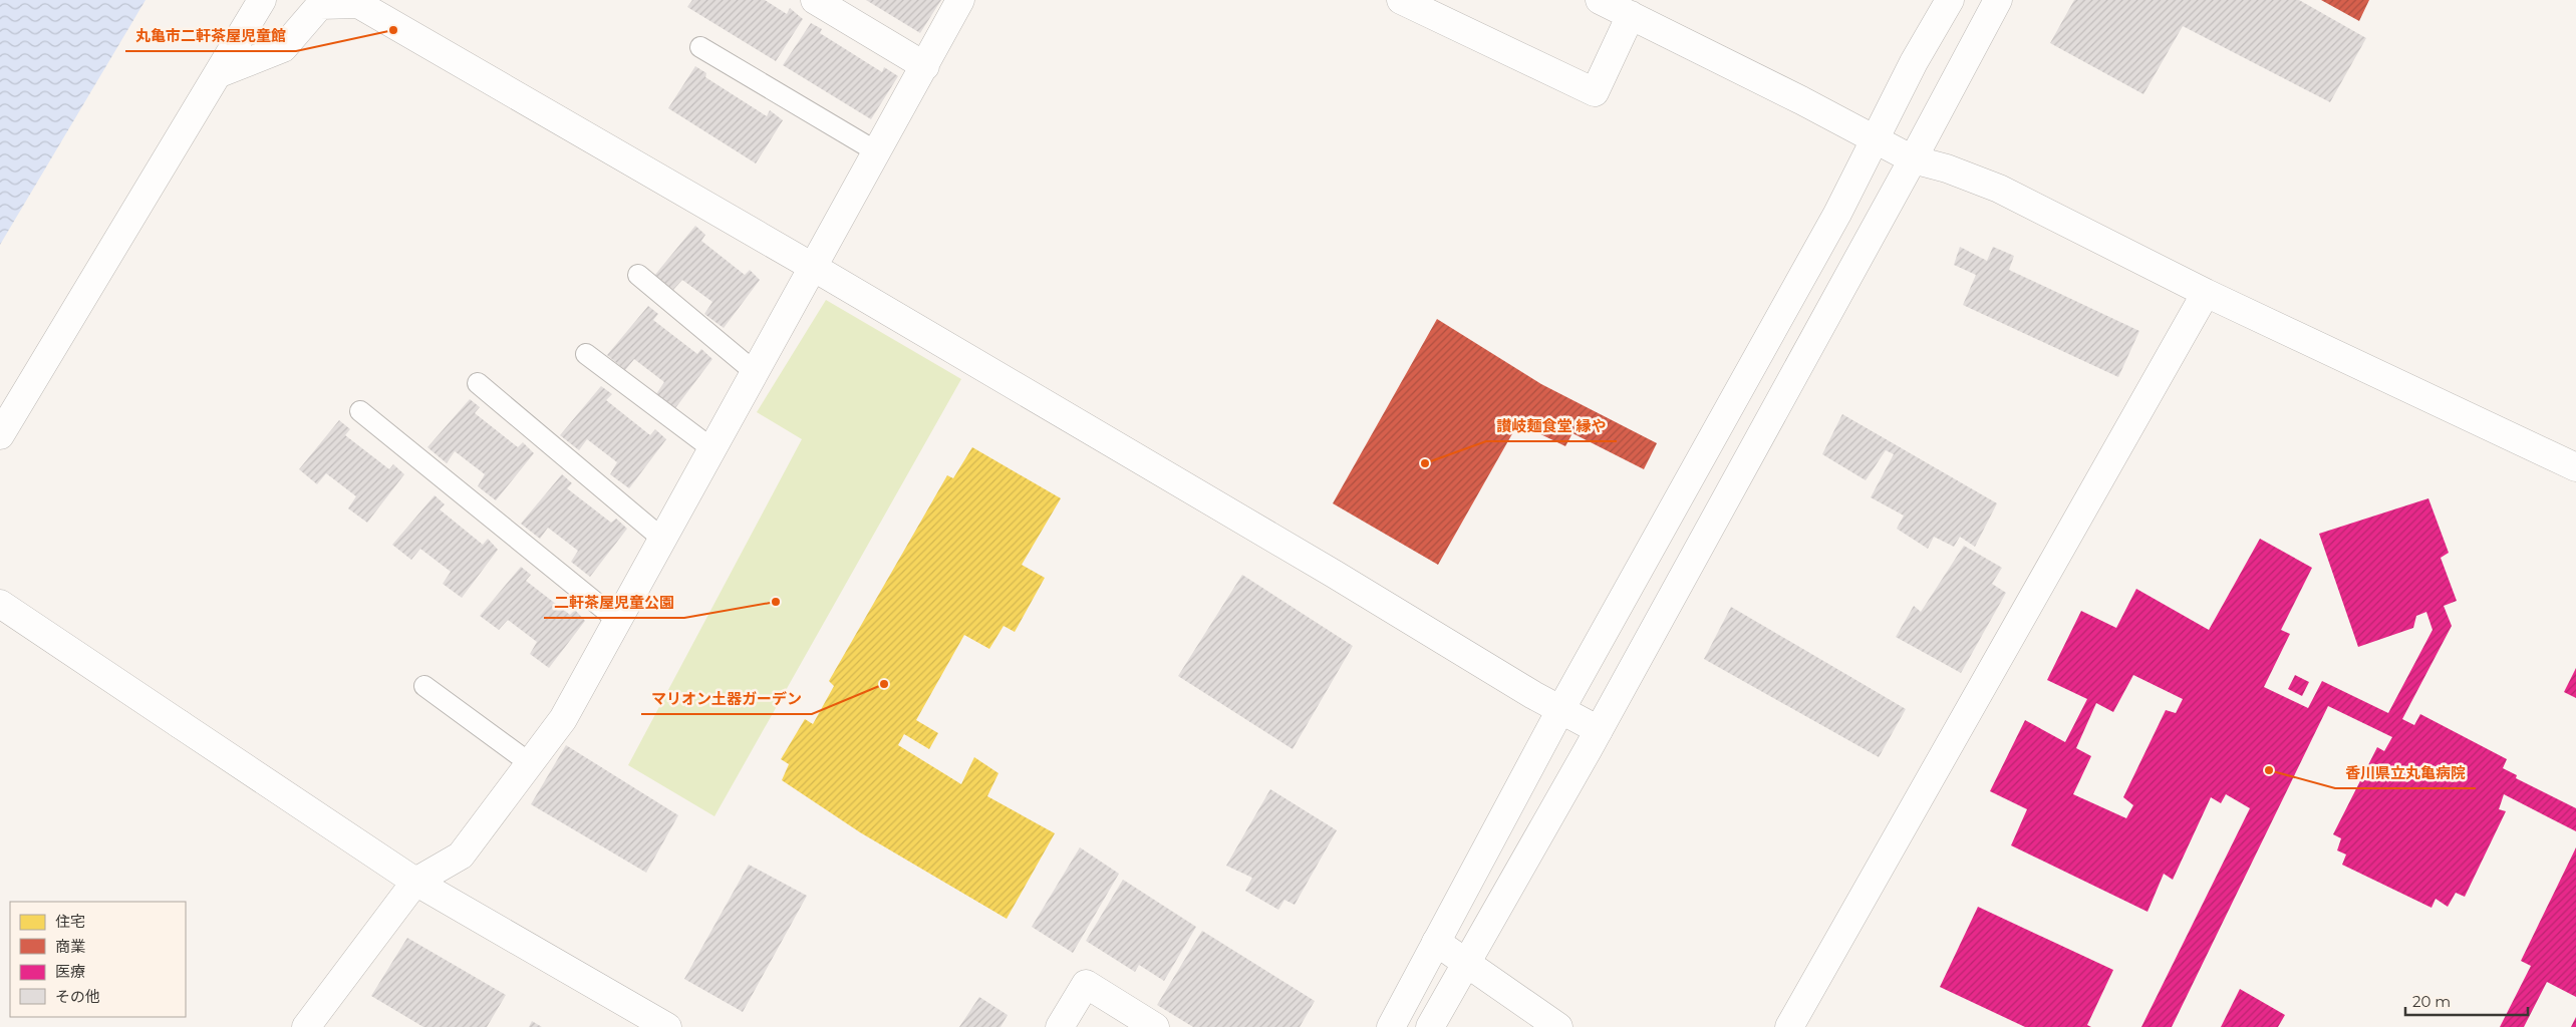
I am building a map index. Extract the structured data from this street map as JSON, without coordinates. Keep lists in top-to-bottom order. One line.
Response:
{"places":["丸亀市二軒茶屋児童館","讃岐麺食堂 縁や","二軒茶屋児童公園","マリオン土器ガーデン","香川県立丸亀病院"],"legend":["住宅","商業","医療","その他"],"scale_bar":"20 m"}
